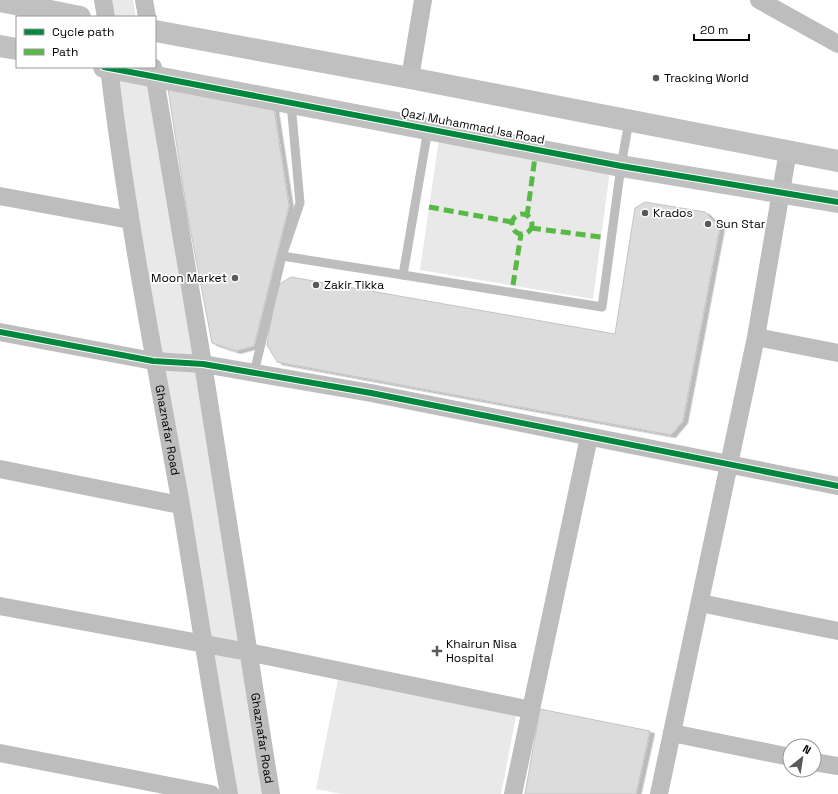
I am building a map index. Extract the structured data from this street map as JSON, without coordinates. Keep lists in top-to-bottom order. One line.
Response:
{"streets":{"street":["Qazi Muhammad Isa Road","Ghaznafar Road"]},"crossings":[["Qazi Muhammad Isa Road","Ghaznafar Road"]],"places":{"other":["Tracking World","Krados","Sun Star","Moon Market","Zakir Tikka"],"health":["Khairun Nisa Hospital"]},"legend":["Cycle path","Path"],"scale_bar":"20 m","north":"top right"}
